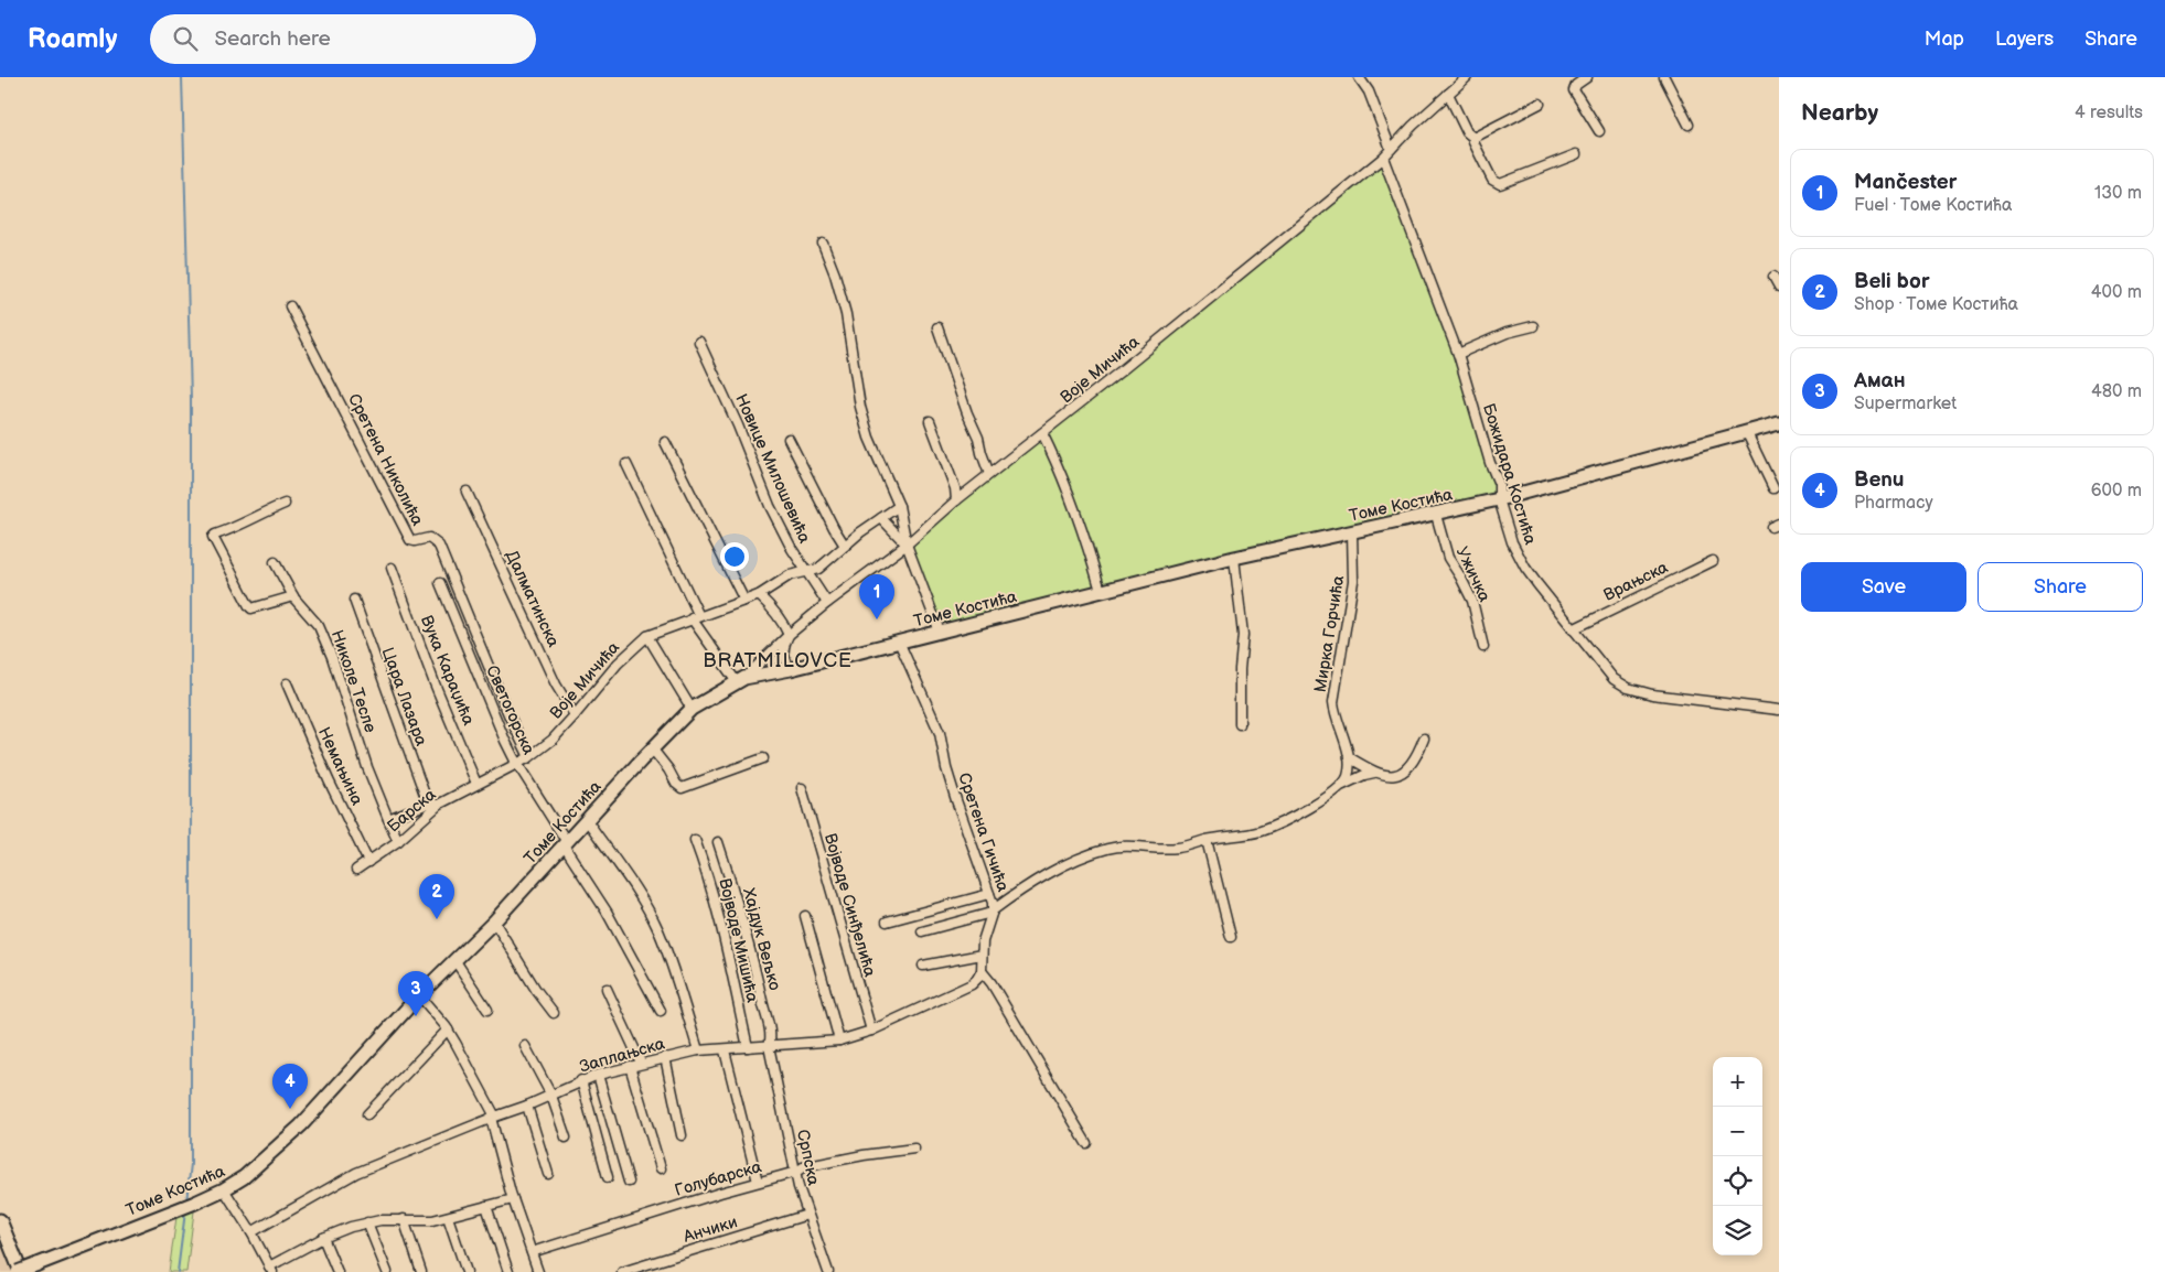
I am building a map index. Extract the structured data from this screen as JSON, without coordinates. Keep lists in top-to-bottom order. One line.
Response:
{"streets":{"street":["Воје Мичића","Сретена Николића","Новице Милошевића","Божидара Костића","Томе Костића","Ужичка","Врањска","Далматинска","Мирка Горчића","Вука Караџића","Николе Тесле","Цара Лазара","Светогорска","Немањина","Барска","Сретена Гичића","Војводе Синђелића","Хајдук Вељко","Војводе Мишића","Заплањска","Српска","Голубарска","Анчики"]},"crossings":[["Воје Мичића","Сретена Николића"],["Воје Мичића","Новице Милошевића"],["Воје Мичића","Божидара Костића"],["Воје Мичића","Томе Костића"],["Воје Мичића","Далматинска"],["Воје Мичића","Светогорска"],["Воје Мичића","Барска"],["Божидара Костића","Томе Костића"],["Божидара Костића","Врањска"],["Томе Костића","Ужичка"],["Томе Костића","Мирка Горчића"],["Томе Костића","Светогорска"],["Томе Костића","Сретена Гичића"],["Вука Караџића","Барска"],["Николе Тесле","Барска"],["Светогорска","Барска"],["Немањина","Барска"],["Сретена Гичића","Заплањска"],["Војводе Синђелића","Заплањска"],["Хајдук Вељко","Заплањска"],["Хајдук Вељко","Српска"],["Војводе Мишића","Заплањска"],["Заплањска","Српска"],["Српска","Голубарска"],["Српска","Анчики"]],"districts":["BRATMILOVCE"],"page":{"header":"Roamly","search":"Search here","nav":["Map","Layers","Share"],"heading":["Nearby","4 results"],"list":[{"mark":"1","name":"Mančester","note":"Fuel · Томе Костића","value":"130 m"},{"mark":"2","name":"Beli bor","note":"Shop · Томе Костића","value":"400 m"},{"mark":"3","name":"Аман","note":"Supermarket","value":"480 m"},{"mark":"4","name":"Benu","note":"Pharmacy","value":"600 m"}],"buttons":["Save","Share"],"pins":["1","2","3","4"],"map_buttons":["+","−"]}}
